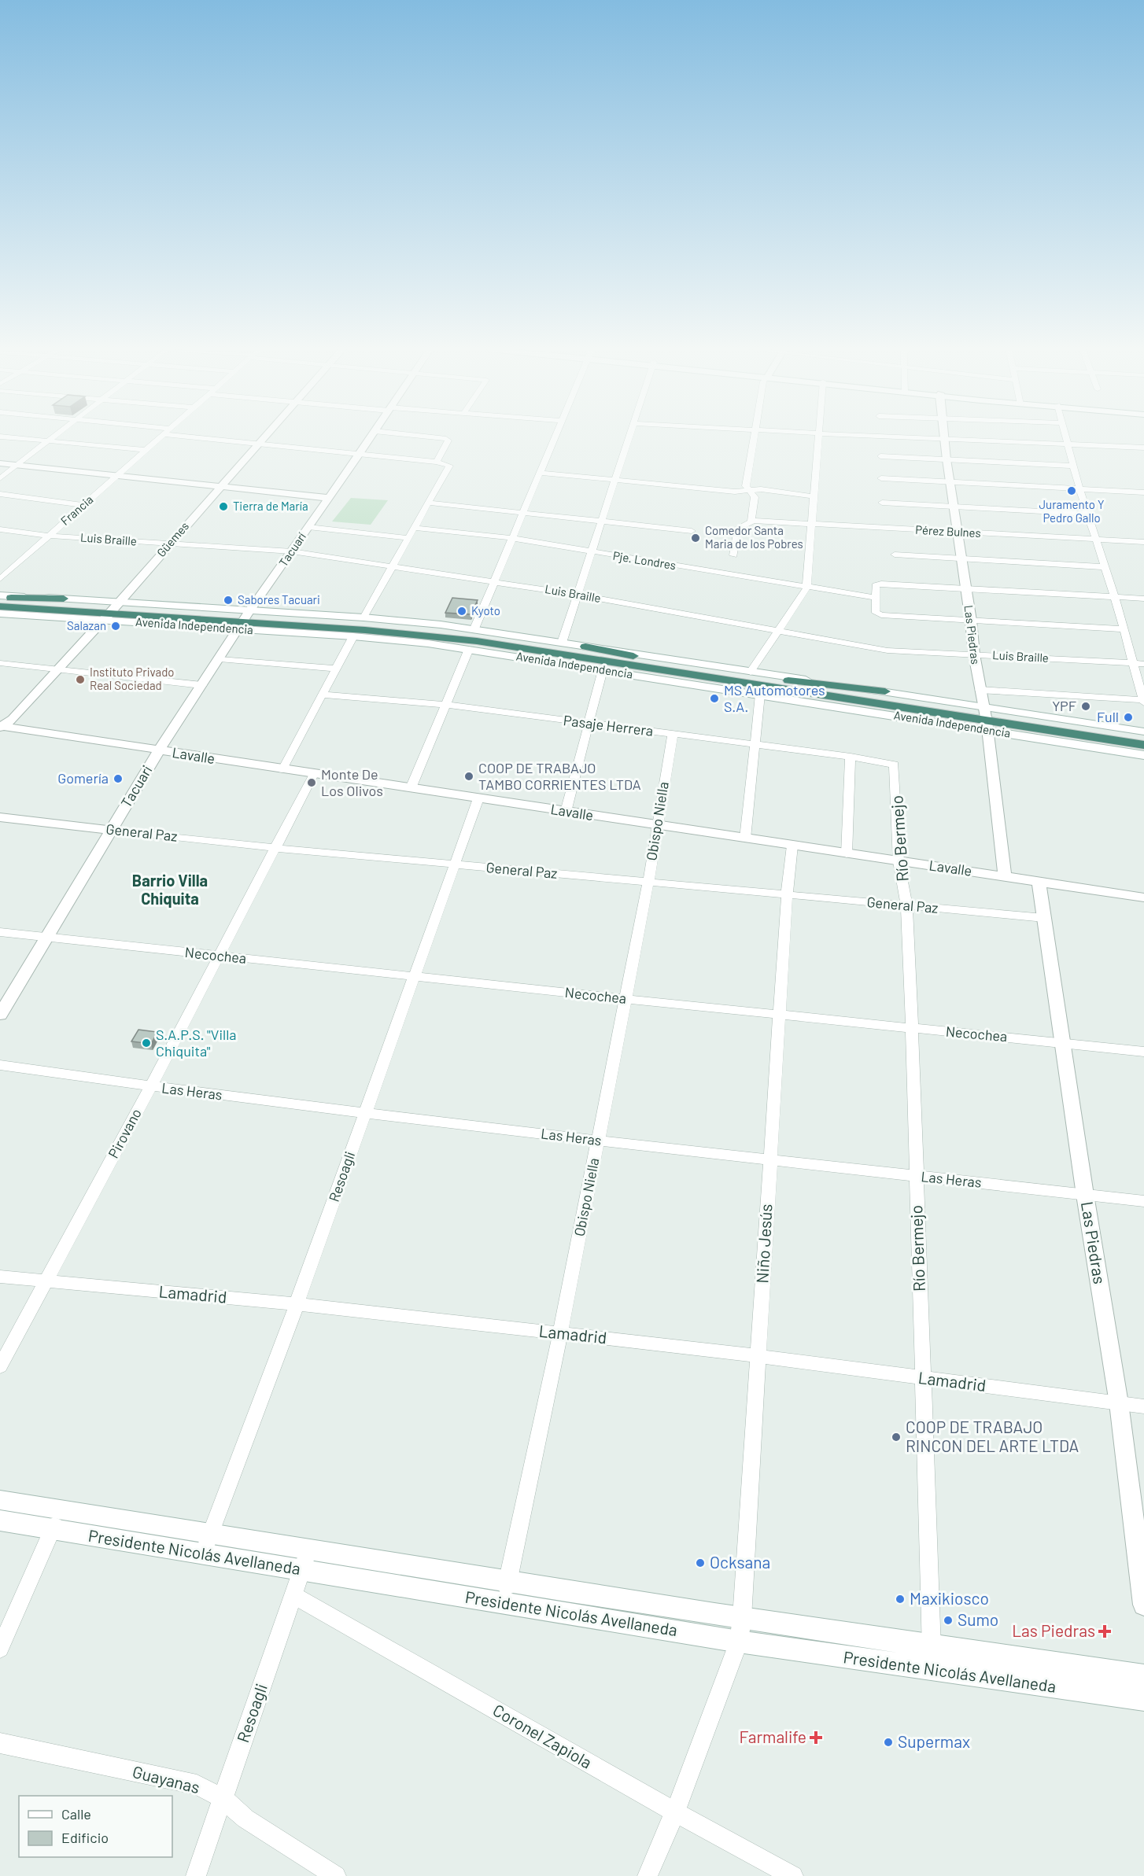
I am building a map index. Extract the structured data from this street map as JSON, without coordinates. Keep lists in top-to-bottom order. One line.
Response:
{"streets":{"highway":["Avenida Independencia"],"street":["Francia","Pérez Bulnes","Luis Braille","Güemes","Tacuarí","Pje. Londres","Las Piedras","Pasaje Herrera","Lavalle","Tacuari","Obispo Niella","General Paz","Río Bermejo","Necochea","Las Heras","Pirovano","Resoagli","Niño Jesús","Lamadrid","Presidente Nicolás Avellaneda","Coronel Zapiola","Guayanas"]},"crossings":[["Francia","Luis Braille"],["Pérez Bulnes","Las Piedras"],["Luis Braille","Güemes"],["Luis Braille","Tacuarí"],["Luis Braille","Las Piedras"],["Güemes","Avenida Independencia"],["Güemes","Lavalle"],["Tacuarí","Avenida Independencia"],["Tacuarí","Tacuari"],["Avenida Independencia","Las Piedras"],["Avenida Independencia","Tacuari"],["Las Piedras","Lavalle"],["Las Piedras","General Paz"],["Las Piedras","Necochea"],["Las Piedras","Las Heras"],["Las Piedras","Lamadrid"],["Pasaje Herrera","Obispo Niella"],["Pasaje Herrera","Río Bermejo"],["Lavalle","Tacuari"],["Lavalle","Obispo Niella"],["Lavalle","Río Bermejo"],["Lavalle","Pirovano"],["Lavalle","Resoagli"],["Lavalle","Niño Jesús"],["Tacuari","General Paz"],["Tacuari","Necochea"],["Obispo Niella","General Paz"],["Obispo Niella","Necochea"],["Obispo Niella","Las Heras"],["Obispo Niella","Lamadrid"],["Obispo Niella","Presidente Nicolás Avellaneda"],["General Paz","Río Bermejo"],["General Paz","Pirovano"],["General Paz","Resoagli"],["General Paz","Niño Jesús"],["Río Bermejo","Necochea"],["Río Bermejo","Las Heras"],["Río Bermejo","Lamadrid"],["Río Bermejo","Presidente Nicolás Avellaneda"],["Necochea","Pirovano"],["Necochea","Resoagli"],["Necochea","Niño Jesús"],["Las Heras","Pirovano"],["Las Heras","Resoagli"],["Las Heras","Niño Jesús"],["Pirovano","Lamadrid"],["Resoagli","Lamadrid"],["Resoagli","Presidente Nicolás Avellaneda"],["Resoagli","Coronel Zapiola"],["Resoagli","Guayanas"],["Niño Jesús","Lamadrid"],["Niño Jesús","Presidente Nicolás Avellaneda"]],"districts":["Barrio Villa Chiquita"],"places":{"other":["Juramento Y Pedro Gallo","Tierra de María","Comedor Santa Maria de los Pobres","Sabores Tacuari","Kyoto","Salazan","Instituto Privado Real Sociedad","MS Automotores S.A.","YPF","Full","COOP DE TRABAJO TAMBO CORRIENTES LTDA","Gomería","Monte De Los Olivos","S.A.P.S. \"Villa Chiquita\"","COOP DE TRABAJO RINCON DEL ARTE LTDA","Ocksana","Maxikiosco","Sumo","Supermax"],"health":["Las Piedras","Farmalife"]},"legend":["Calle","Edificio"]}
